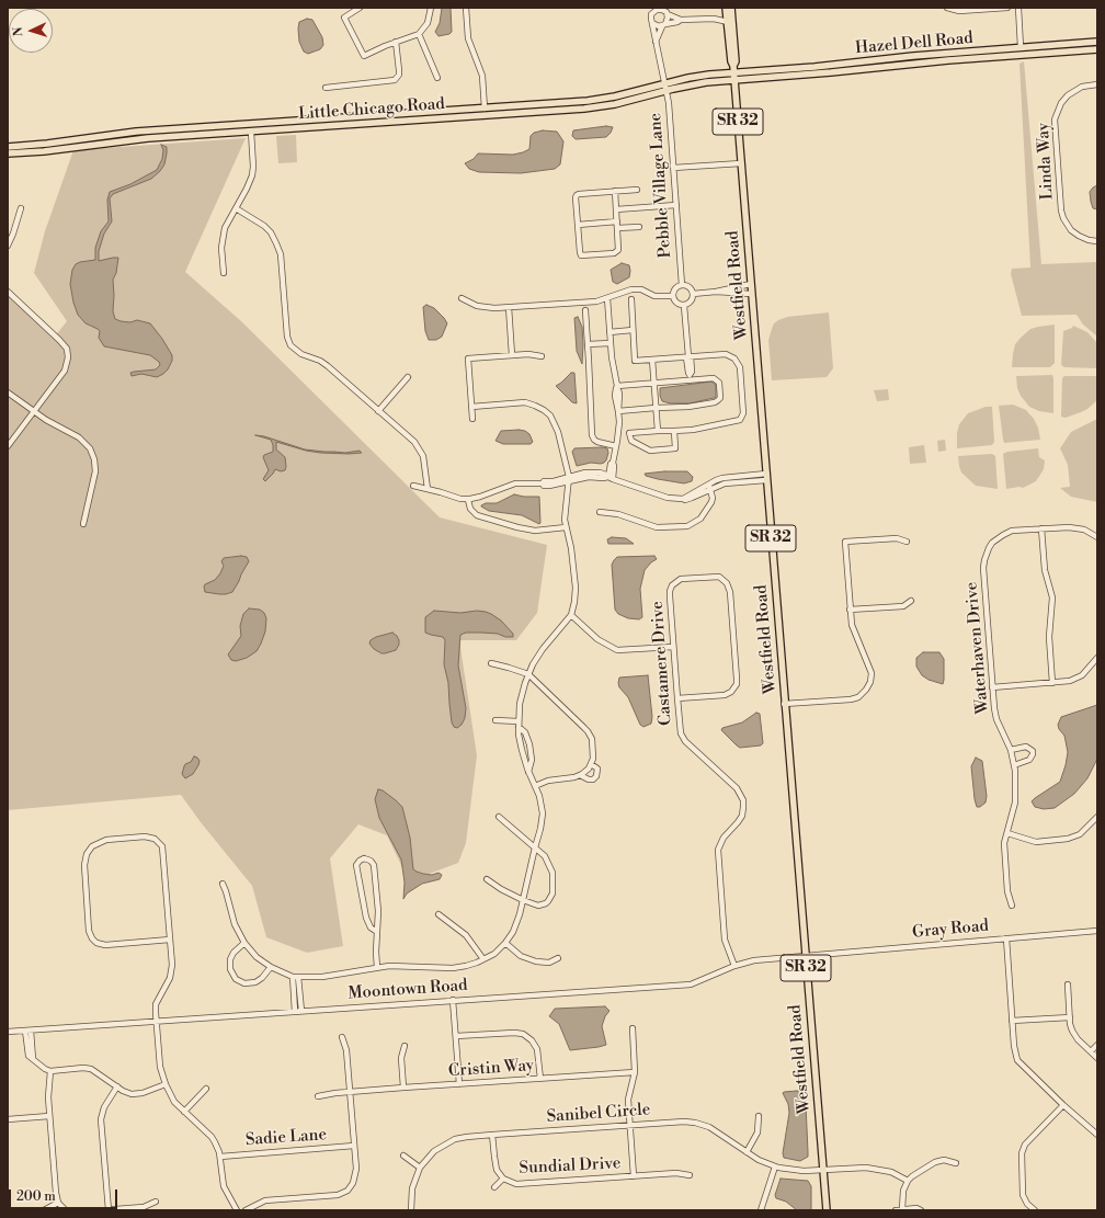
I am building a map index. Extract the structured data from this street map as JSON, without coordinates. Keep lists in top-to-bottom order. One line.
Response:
{"streets":{"main road":["Hazel Dell Road","Little Chicago Road","SR 32","Westfield Road"],"street":["Linda Way","Pebble Village Lane","Waterhaven Drive","Castamere Drive","Gray Road","Moontown Road","Cristin Way","Sanibel Circle","Sadie Lane","Sundial Drive"]},"crossings":[["Hazel Dell Road","Little Chicago Road"],["Hazel Dell Road","Westfield Road"],["Little Chicago Road","Pebble Village Lane"],["Little Chicago Road","Westfield Road"],["Westfield Road","Gray Road"],["Westfield Road","Moontown Road"],["Westfield Road","Sanibel Circle"],["Castamere Drive","Moontown Road"],["Gray Road","Moontown Road"],["Sanibel Circle","Sundial Drive"]],"scale_bar":"200 m","north":"left"}
